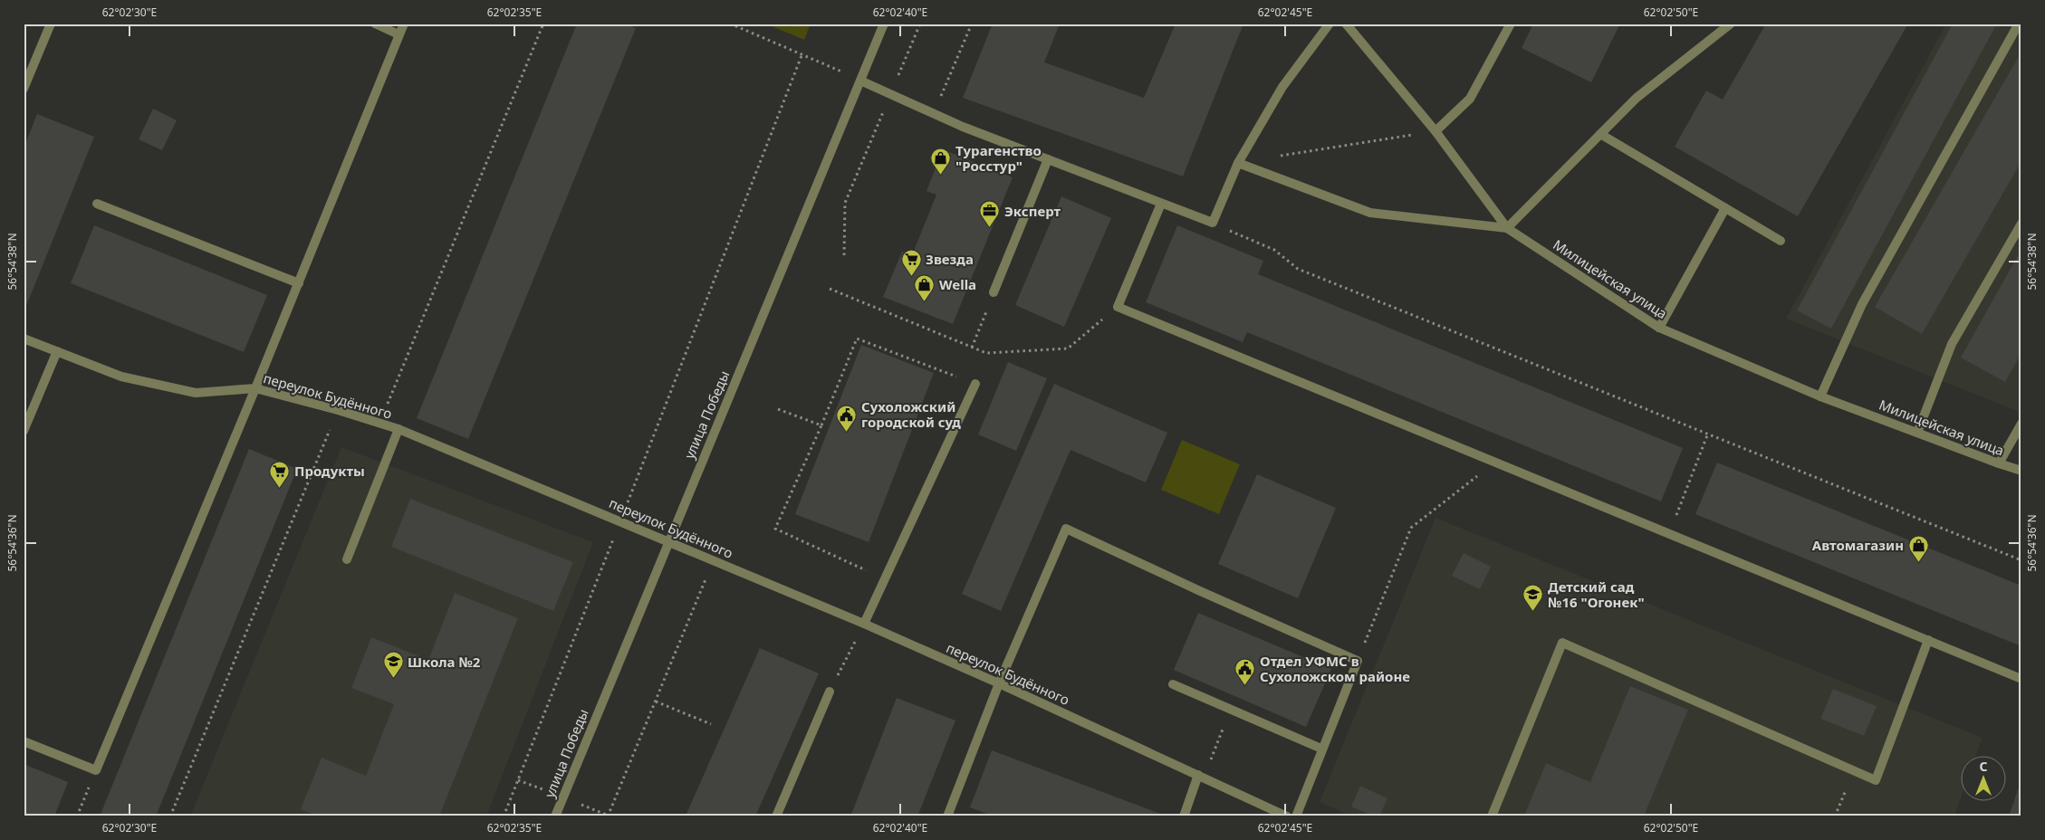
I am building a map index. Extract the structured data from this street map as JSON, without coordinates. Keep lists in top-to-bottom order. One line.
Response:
{"streets":{"street":["Милицейская улица","переулок Будённого","улица Победы"]},"crossings":[["переулок Будённого","улица Победы"]],"places":{"shop":["Турагенство \"Росстур\"","Wella","Автомагазин"],"office":["Эксперт"],"supermarket":["Звезда","Продукты"],"public building":["Сухоложский городской суд","Отдел УФМС в Сухоложском районе"],"school or university":["Детский сад №16 \"Огонек\"","Школа №2"]},"north":"top","coordinates":["62°02'30\"E","62°02'35\"E","62°02'40\"E","62°02'45\"E","62°02'50\"E","56°54'38\"N","56°54'36\"N"]}
